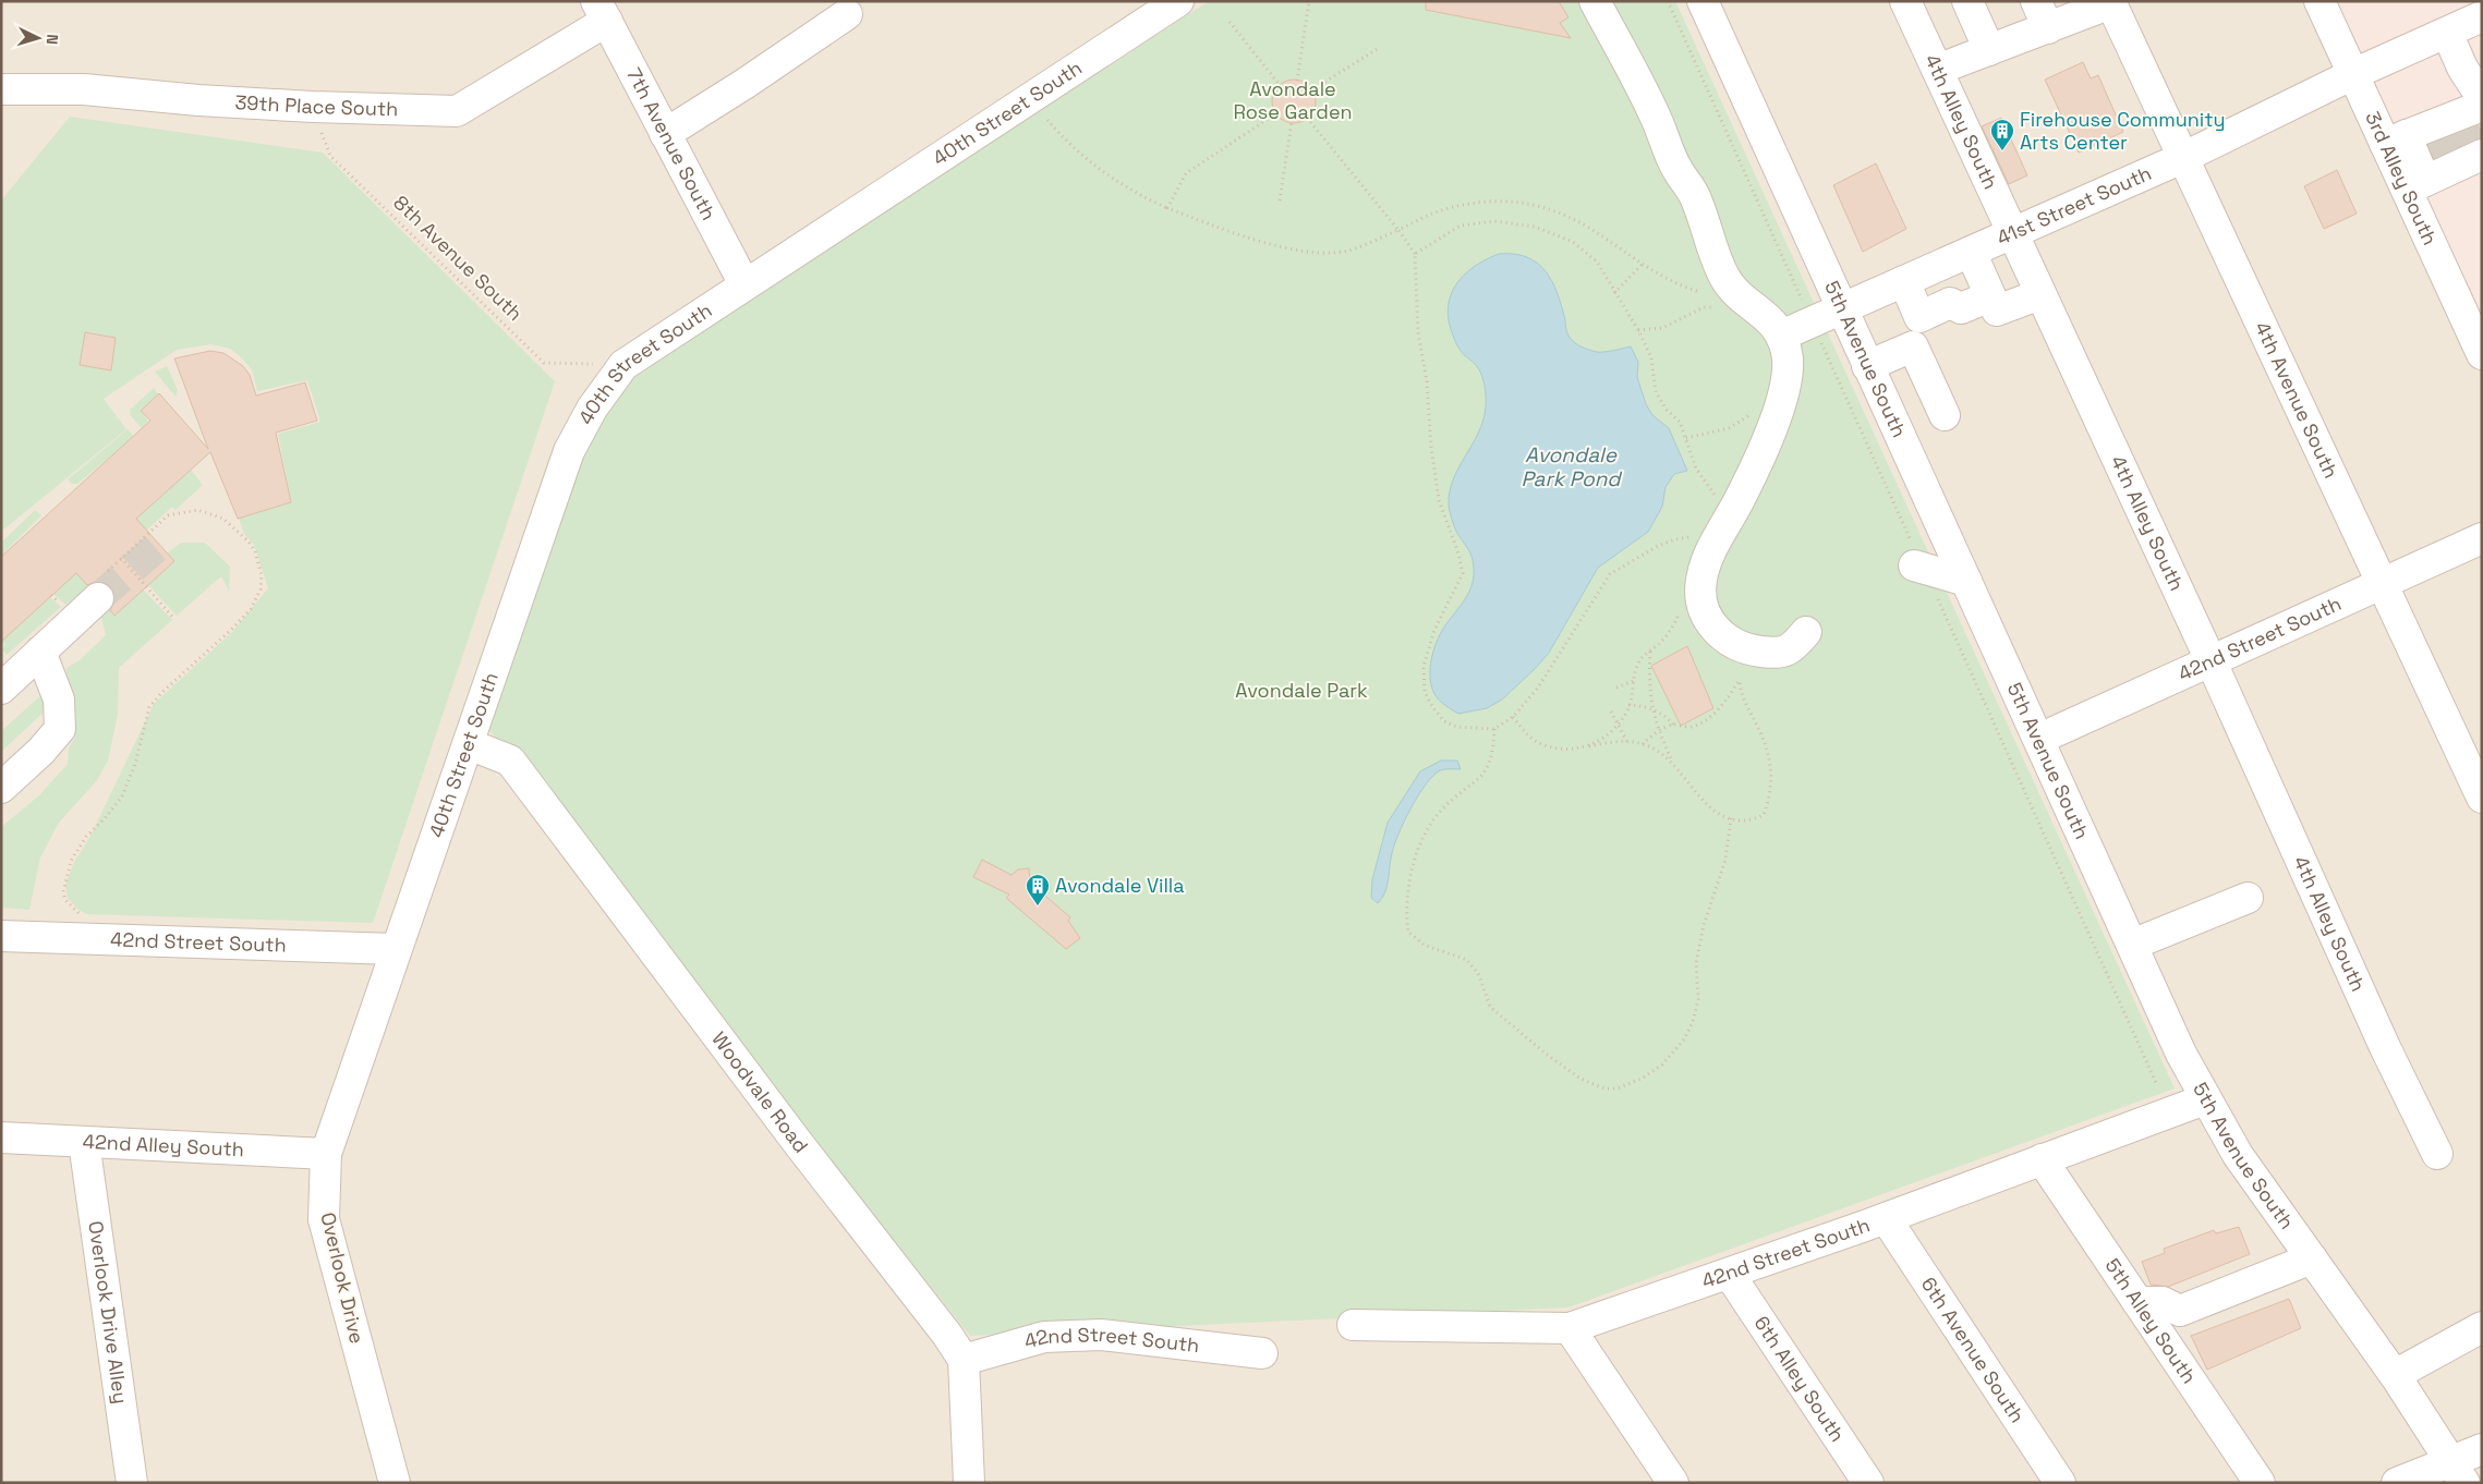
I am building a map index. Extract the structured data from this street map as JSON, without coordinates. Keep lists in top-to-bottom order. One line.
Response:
{"streets":{"street":["39th Place South","40th Street South","4th Alley South","7th Avenue South","3rd Alley South","41st Street South","5th Avenue South","4th Avenue South","42nd Street South","Woodvale Road","42nd Alley South","Overlook Drive","Overlook Drive Alley","5th Alley South","6th Avenue South","6th Alley South"],"path":["8th Avenue South"]},"crossings":[["39th Place South","7th Avenue South"],["39th Place South","8th Avenue South"],["40th Street South","7th Avenue South"],["40th Street South","8th Avenue South"],["40th Street South","42nd Street South"],["40th Street South","Woodvale Road"],["40th Street South","Overlook Drive"],["4th Alley South","41st Street South"],["4th Alley South","42nd Street South"],["3rd Alley South","41st Street South"],["41st Street South","5th Avenue South"],["41st Street South","4th Avenue South"],["5th Avenue South","42nd Street South"],["4th Avenue South","42nd Street South"],["42nd Street South","Woodvale Road"],["42nd Street South","Overlook Drive"],["42nd Street South","5th Alley South"],["42nd Street South","6th Avenue South"],["42nd Street South","6th Alley South"],["42nd Alley South","Overlook Drive"],["42nd Alley South","Overlook Drive Alley"]],"water":["Avondale Park Pond"],"parks":["Avondale Rose Garden","Avondale Park"],"places":{"building":["Firehouse Community Arts Center","Avondale Villa"]},"north":"right"}
